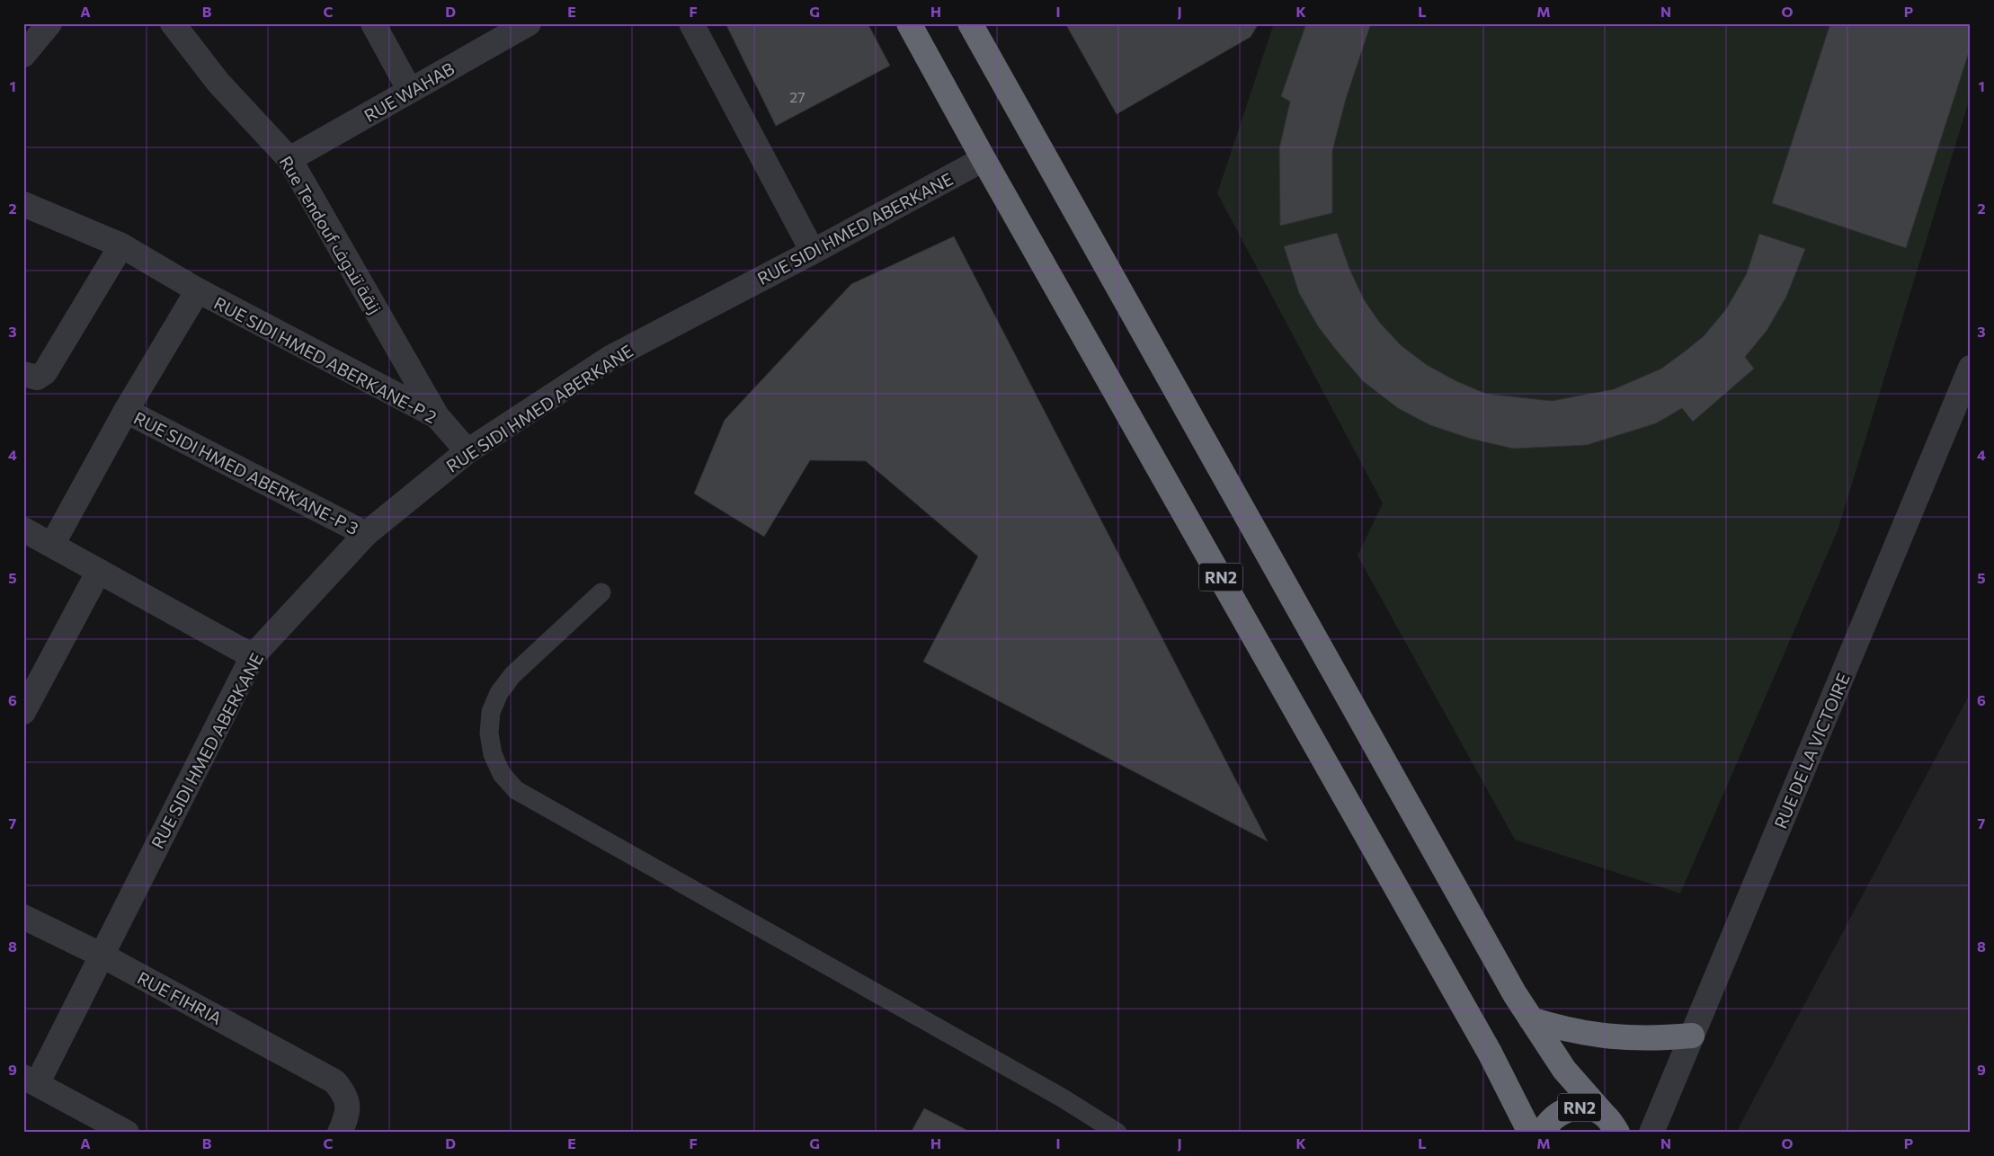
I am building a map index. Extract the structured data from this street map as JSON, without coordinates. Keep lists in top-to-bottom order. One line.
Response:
{"streets":{"highway":["RN2"],"street":["RUE WAHAB","RUE SIDI HMED ABERKANE","Rue Tendouf زنقة تندوف","RUE SIDI HMED ABERKANE-P 2","RUE SIDI HMED ABERKANE-P 3","RUE DE LA VICTOIRE","RUE FIHRIA"]},"crossings":[["RUE WAHAB","Rue Tendouf زنقة تندوف"],["RUE SIDI HMED ABERKANE","RUE SIDI HMED ABERKANE-P 2"],["RUE SIDI HMED ABERKANE","RUE SIDI HMED ABERKANE-P 3"],["RUE SIDI HMED ABERKANE","RN2"],["RUE SIDI HMED ABERKANE","RUE FIHRIA"],["Rue Tendouf زنقة تندوف","RUE SIDI HMED ABERKANE-P 2"],["RUE SIDI HMED ABERKANE-P 2","RUE SIDI HMED ABERKANE-P 3"]],"house_numbers":["27"],"grid":{"columns":["A","B","C","D","E","F","G","H","I","J","K","L","M","N","O","P"],"rows":["1","2","3","4","5","6","7","8","9"]}}
